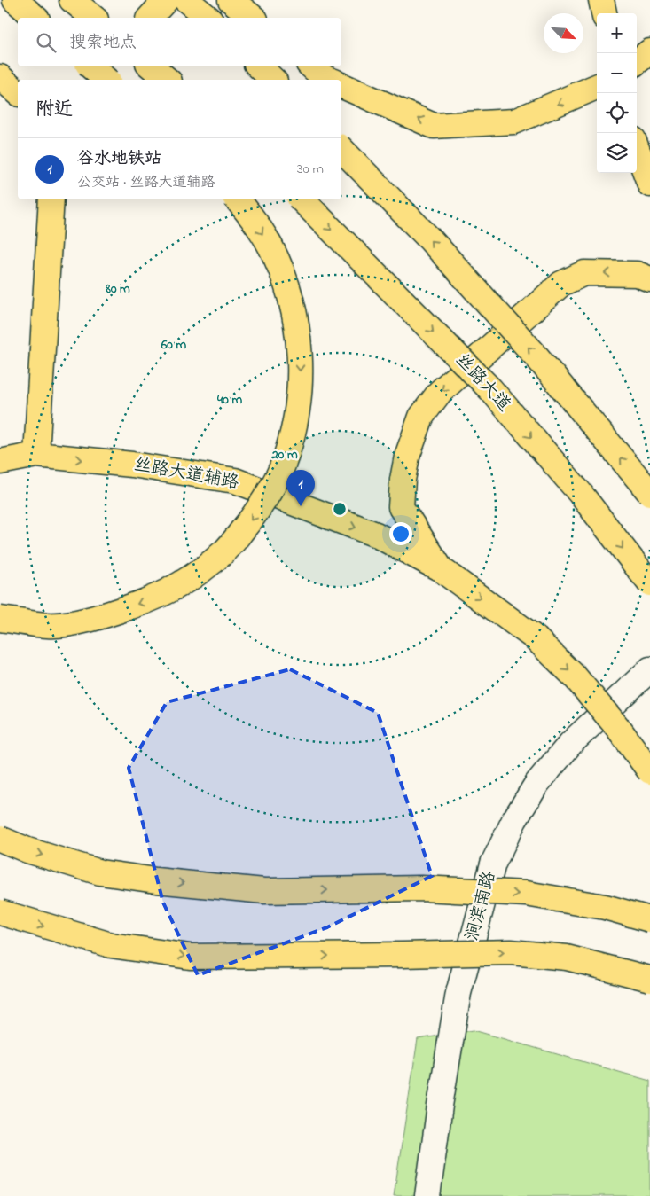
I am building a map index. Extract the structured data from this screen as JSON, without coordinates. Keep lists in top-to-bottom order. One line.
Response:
{"streets":{"main road":["丝路大道","丝路大道辅路"],"street":["涧滨南路"]},"one_way":["丝路大道辅路"],"north":"bottom right","page":{"map_buttons":["+","−"],"search":"搜索地点","heading":"附近","list":[{"mark":"1","name":"谷水地铁站","note":"公交站 · 丝路大道辅路","value":"30 m"}],"pins":"1"},"rings":["80 m","60 m","40 m","20 m"]}
